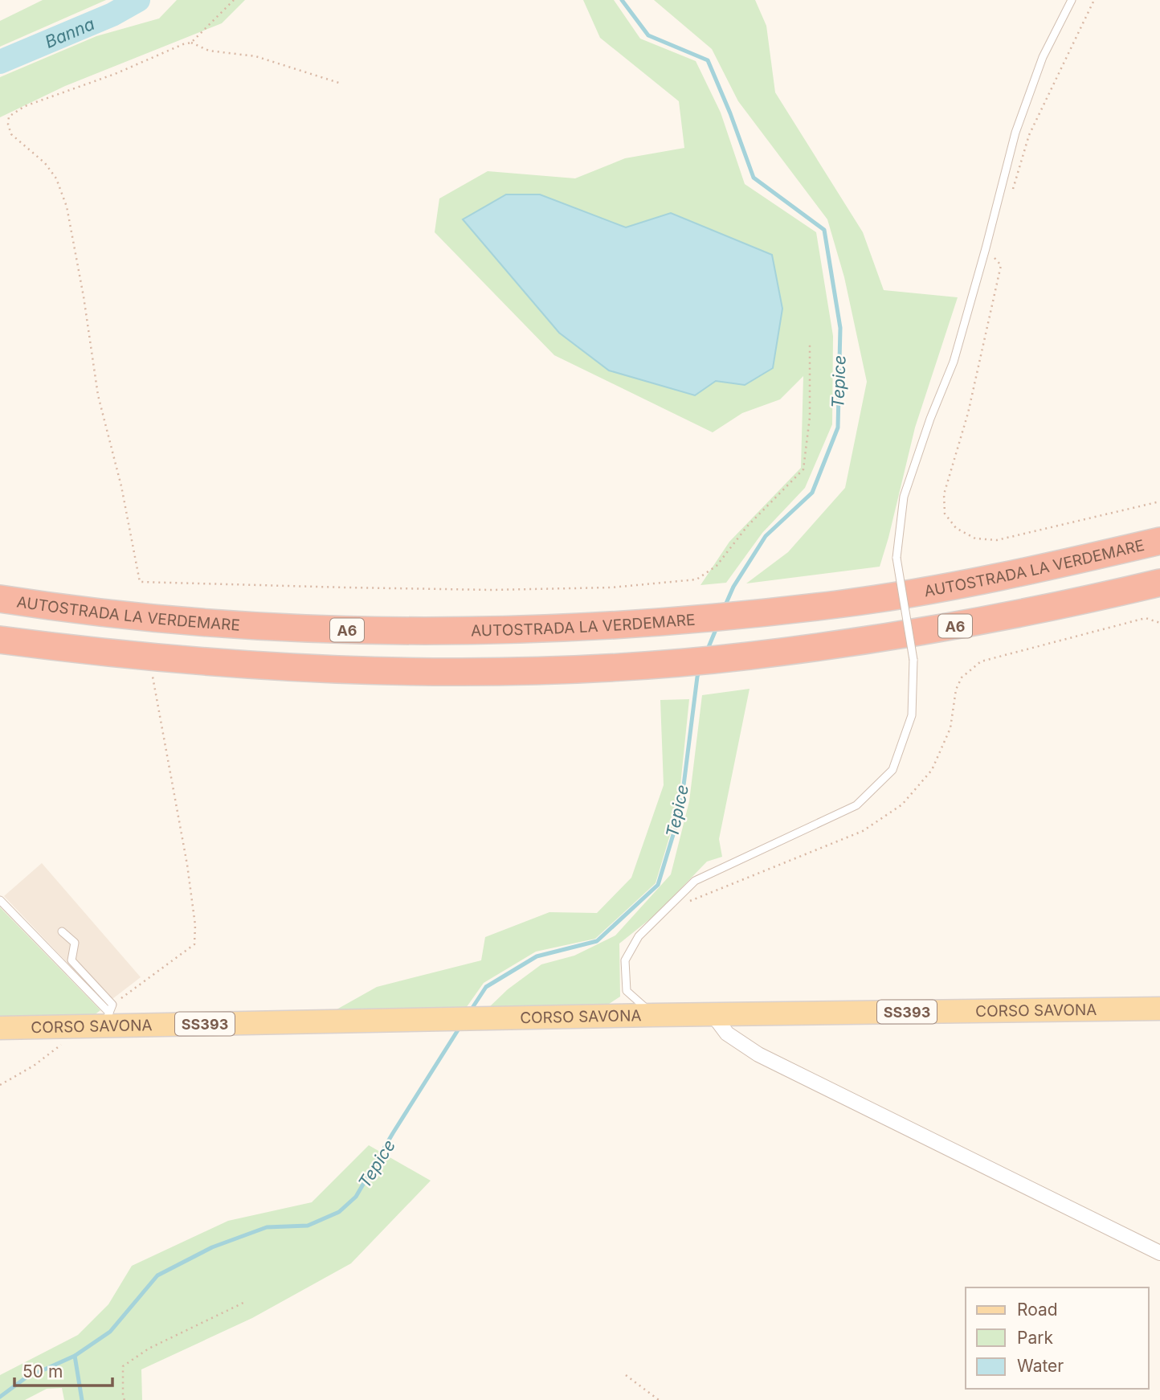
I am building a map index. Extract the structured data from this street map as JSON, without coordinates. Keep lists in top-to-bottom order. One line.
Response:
{"streets":{"highway":["AUTOSTRADA LA VERDEMARE","A6"],"main road":["CORSO SAVONA","SS393"]},"water":["Banna","Tepice"],"legend":["Road","Park","Water"],"scale_bar":"50 m"}
